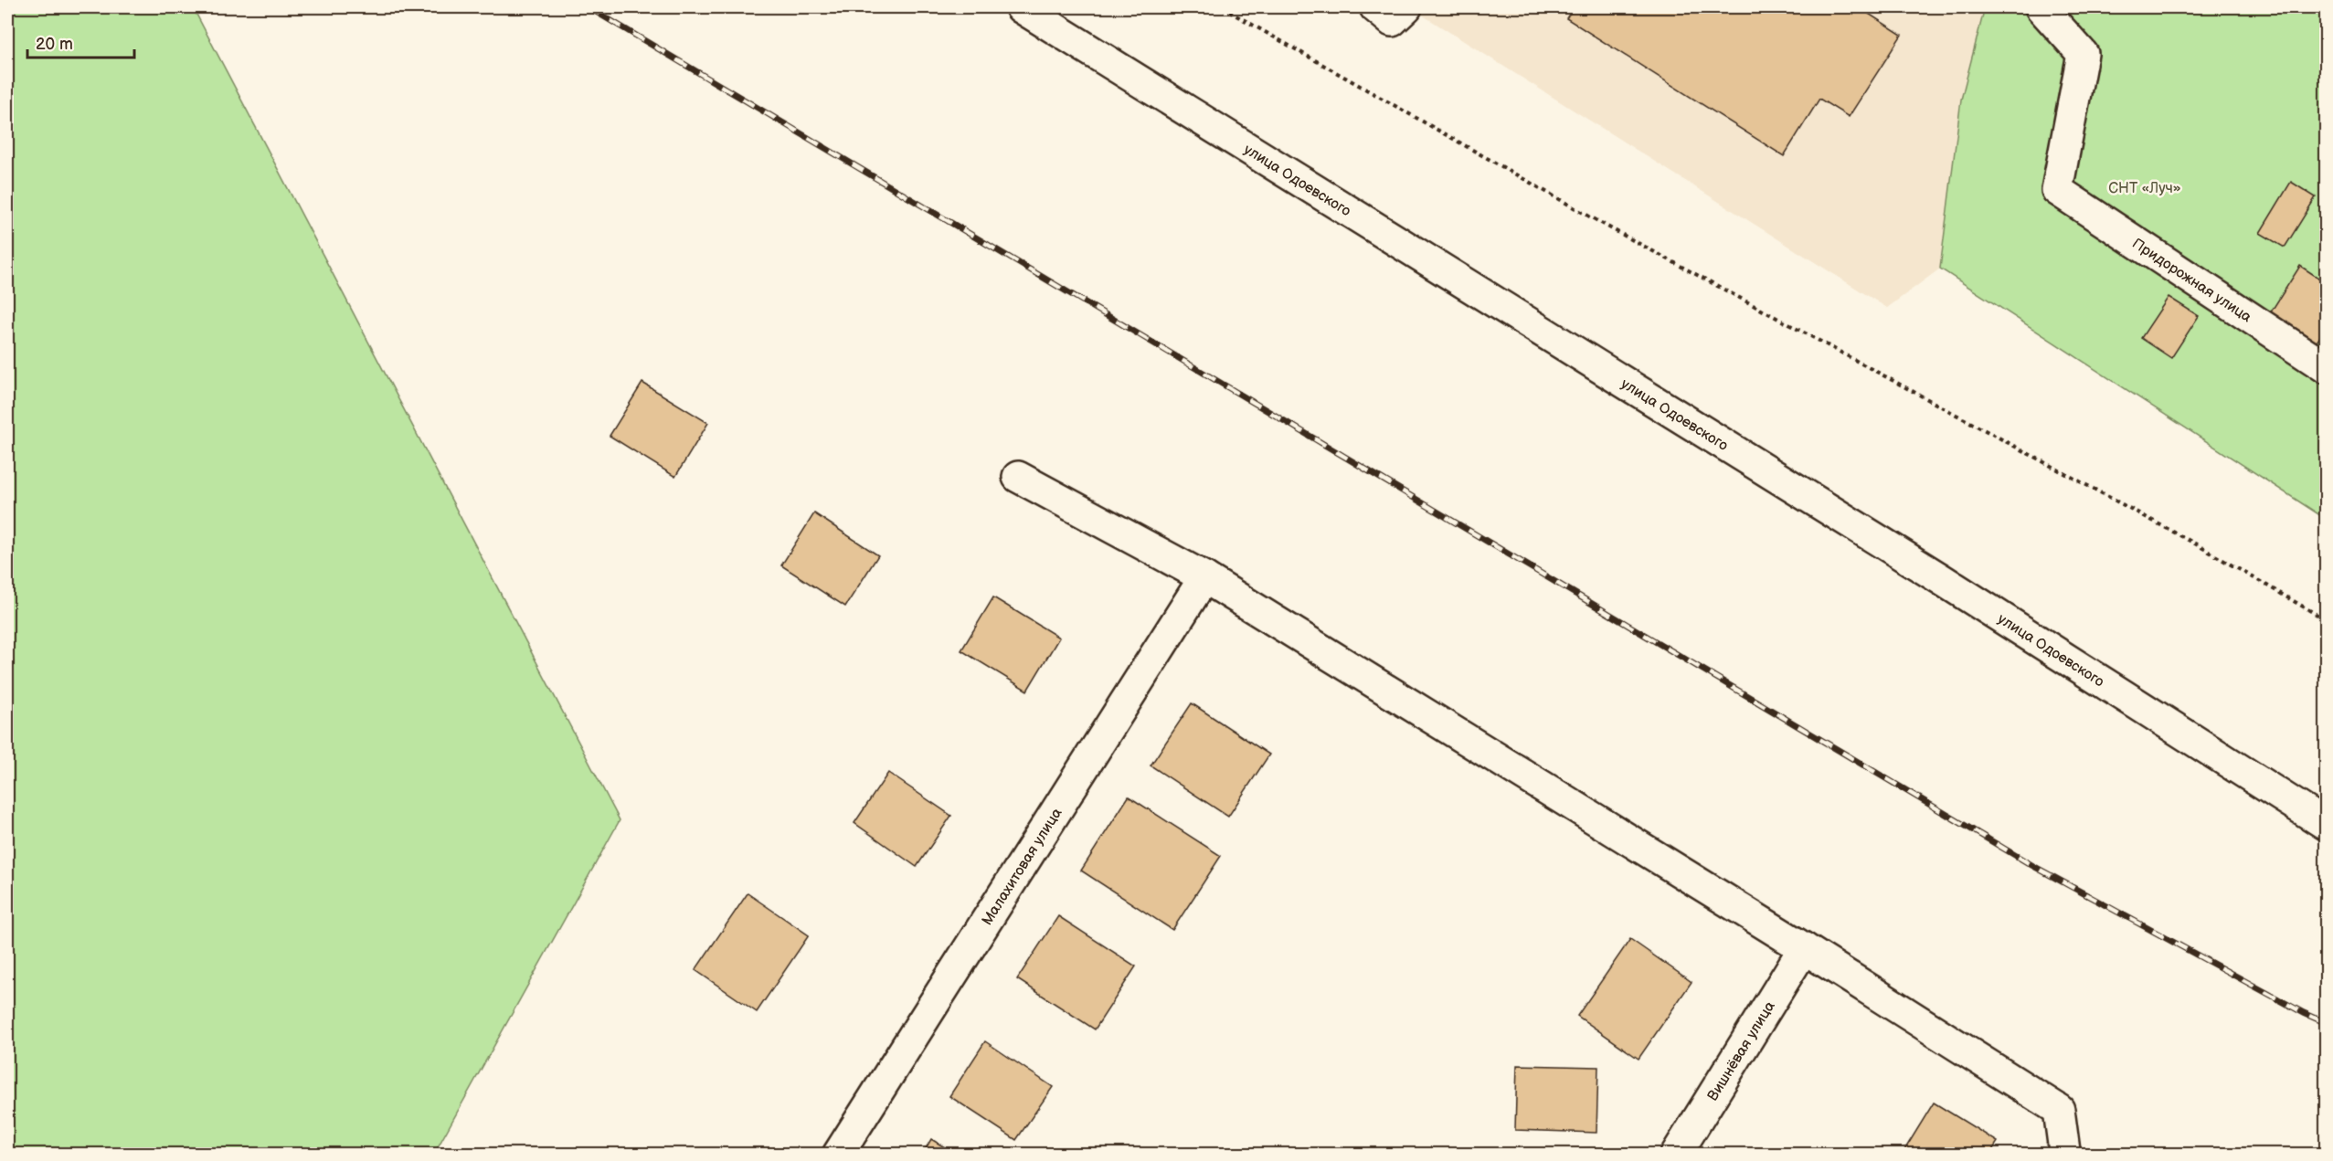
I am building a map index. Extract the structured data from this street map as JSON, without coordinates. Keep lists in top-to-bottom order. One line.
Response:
{"streets":{"street":["улица Одоевского","Придорожная улица","Малахитовая улица","Вишнёвая улица"]},"parks":["СНТ «Луч»"],"scale_bar":"20 m"}
